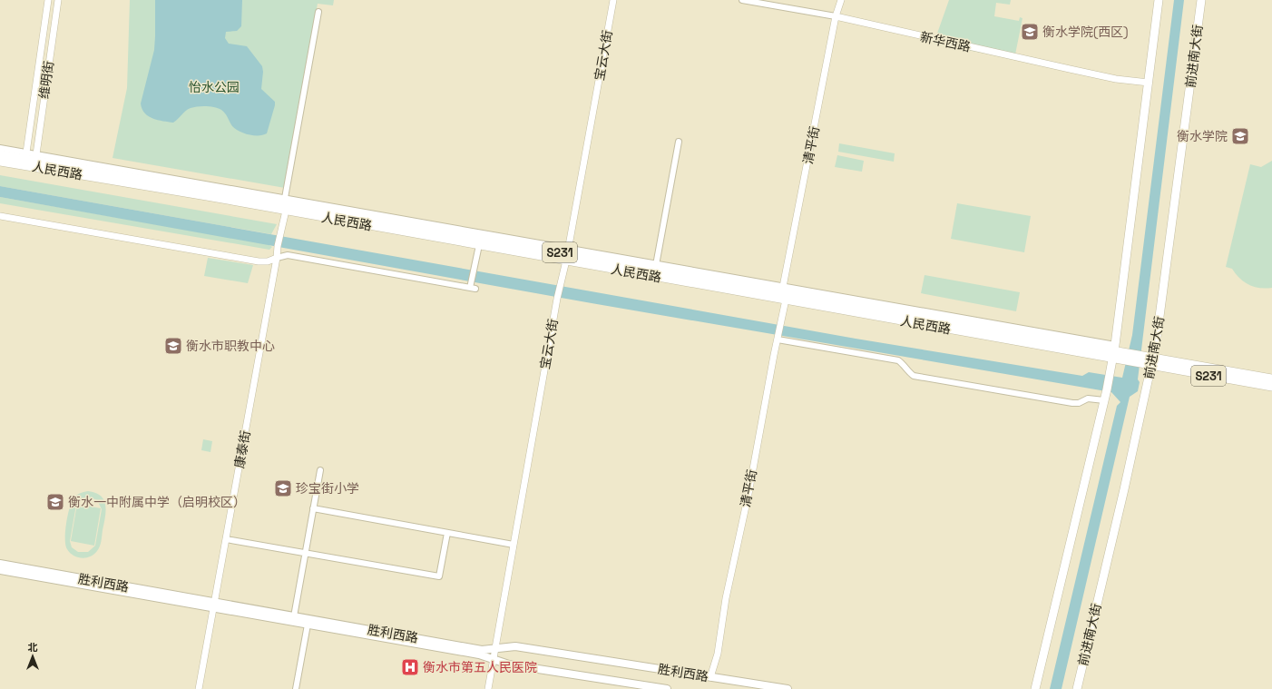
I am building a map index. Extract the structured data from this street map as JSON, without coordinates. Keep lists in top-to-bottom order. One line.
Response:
{"streets":{"main road":["前进南大街","人民西路","S231","胜利西路"],"street":["新华西路","宝云大街","维明街","清平街","康泰街"]},"crossings":[["新华西路","清平街"],["宝云大街","人民西路"],["宝云大街","胜利西路"],["前进南大街","人民西路"],["维明街","人民西路"],["清平街","人民西路"],["清平街","胜利西路"],["人民西路","康泰街"],["康泰街","胜利西路"]],"parks":["怡水公园"],"places":{"school or university":["衡水学院(西区)","衡水学院","衡水市职教中心","珍宝街小学","衡水一中附属中学（启明校区）"],"hospital":["衡水市第五人民医院"]},"north":"top"}
